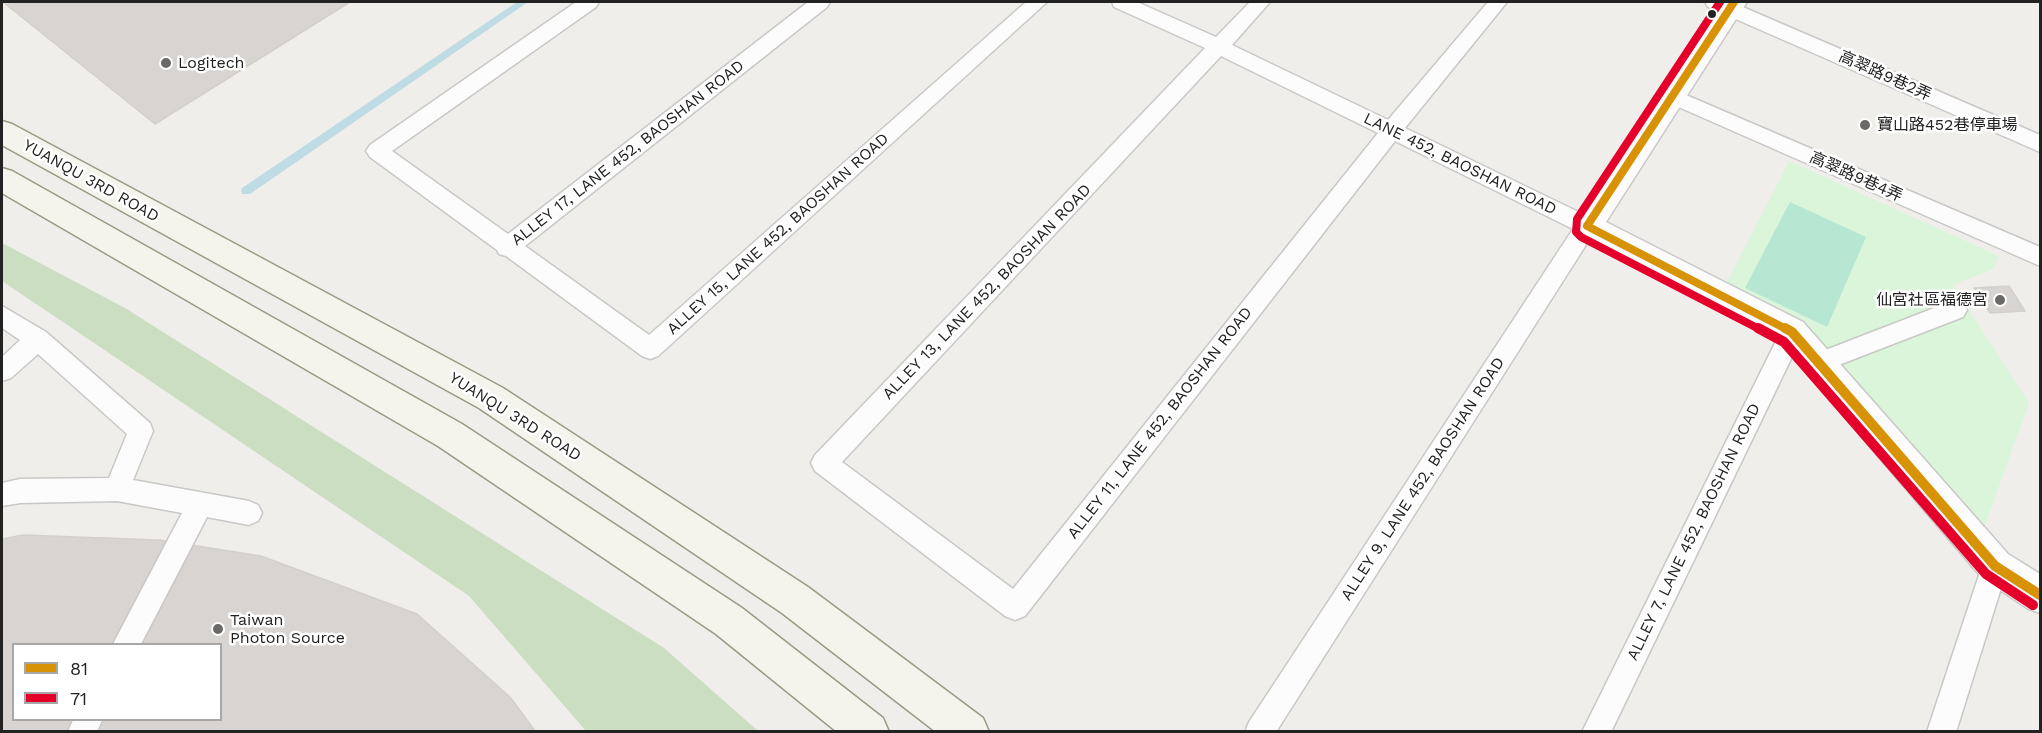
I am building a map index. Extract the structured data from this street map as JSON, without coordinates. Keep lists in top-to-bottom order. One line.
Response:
{"streets":{"street":["LANE 452, BAOSHAN ROAD","YUANQU 3RD ROAD"],"lane":["高翠路9巷2弄","ALLEY 17, LANE 452, BAOSHAN ROAD","高翠路9巷4弄","ALLEY 15, LANE 452, BAOSHAN ROAD","ALLEY 13, LANE 452, BAOSHAN ROAD","ALLEY 11, LANE 452, BAOSHAN ROAD","ALLEY 9, LANE 452, BAOSHAN ROAD","ALLEY 7, LANE 452, BAOSHAN ROAD"]},"crossings":[["ALLEY 17, LANE 452, BAOSHAN ROAD","ALLEY 15, LANE 452, BAOSHAN ROAD"],["LANE 452, BAOSHAN ROAD","ALLEY 13, LANE 452, BAOSHAN ROAD"],["LANE 452, BAOSHAN ROAD","ALLEY 11, LANE 452, BAOSHAN ROAD"],["LANE 452, BAOSHAN ROAD","ALLEY 9, LANE 452, BAOSHAN ROAD"],["LANE 452, BAOSHAN ROAD","ALLEY 7, LANE 452, BAOSHAN ROAD"],["ALLEY 13, LANE 452, BAOSHAN ROAD","ALLEY 11, LANE 452, BAOSHAN ROAD"]],"places":["Logitech","寶山路452巷停車場","仙宮社區福德宮","Taiwan Photon Source"],"lines":["transit line 81","transit line 71"],"legend":["81","71"]}
